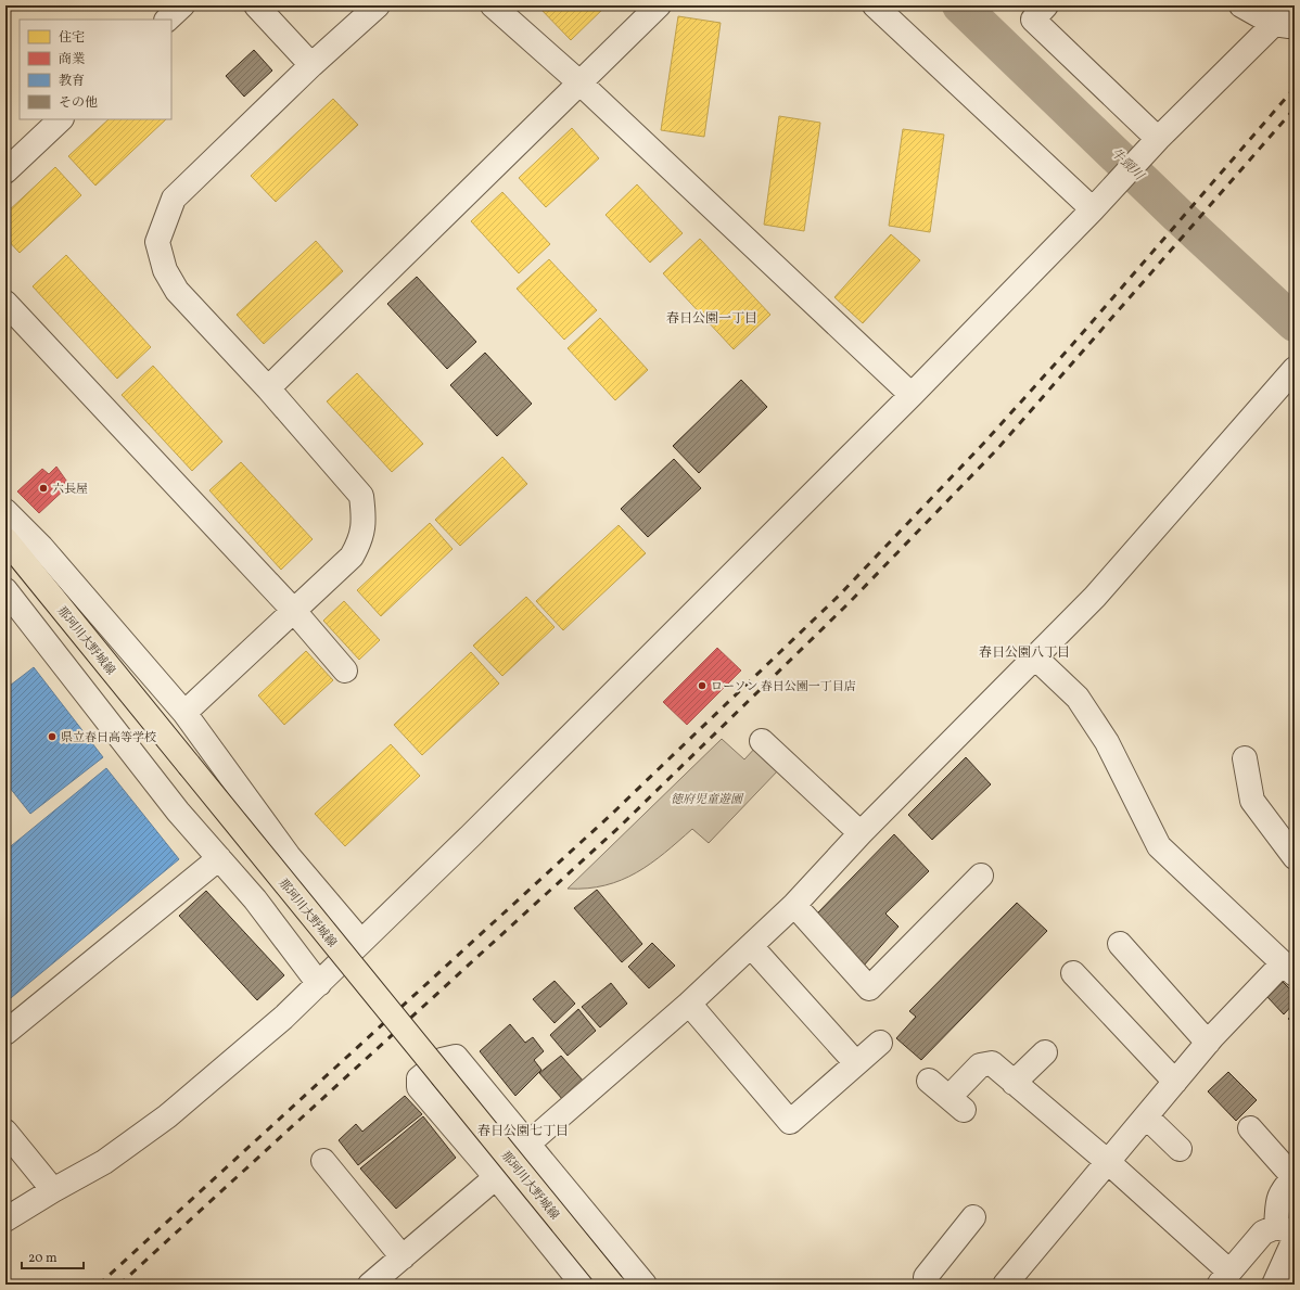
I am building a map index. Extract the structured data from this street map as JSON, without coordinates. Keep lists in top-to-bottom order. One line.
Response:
{"streets":{"main road":["那珂川大野城線"]},"districts":["春日公園一丁目","春日公園八丁目","春日公園七丁目"],"water":["牛頸川"],"parks":["徳府児童遊園"],"places":["六長屋","ローソン 春日公園一丁目店","県立春日高等学校"],"legend":["住宅","商業","教育","その他"],"scale_bar":"20 m"}
